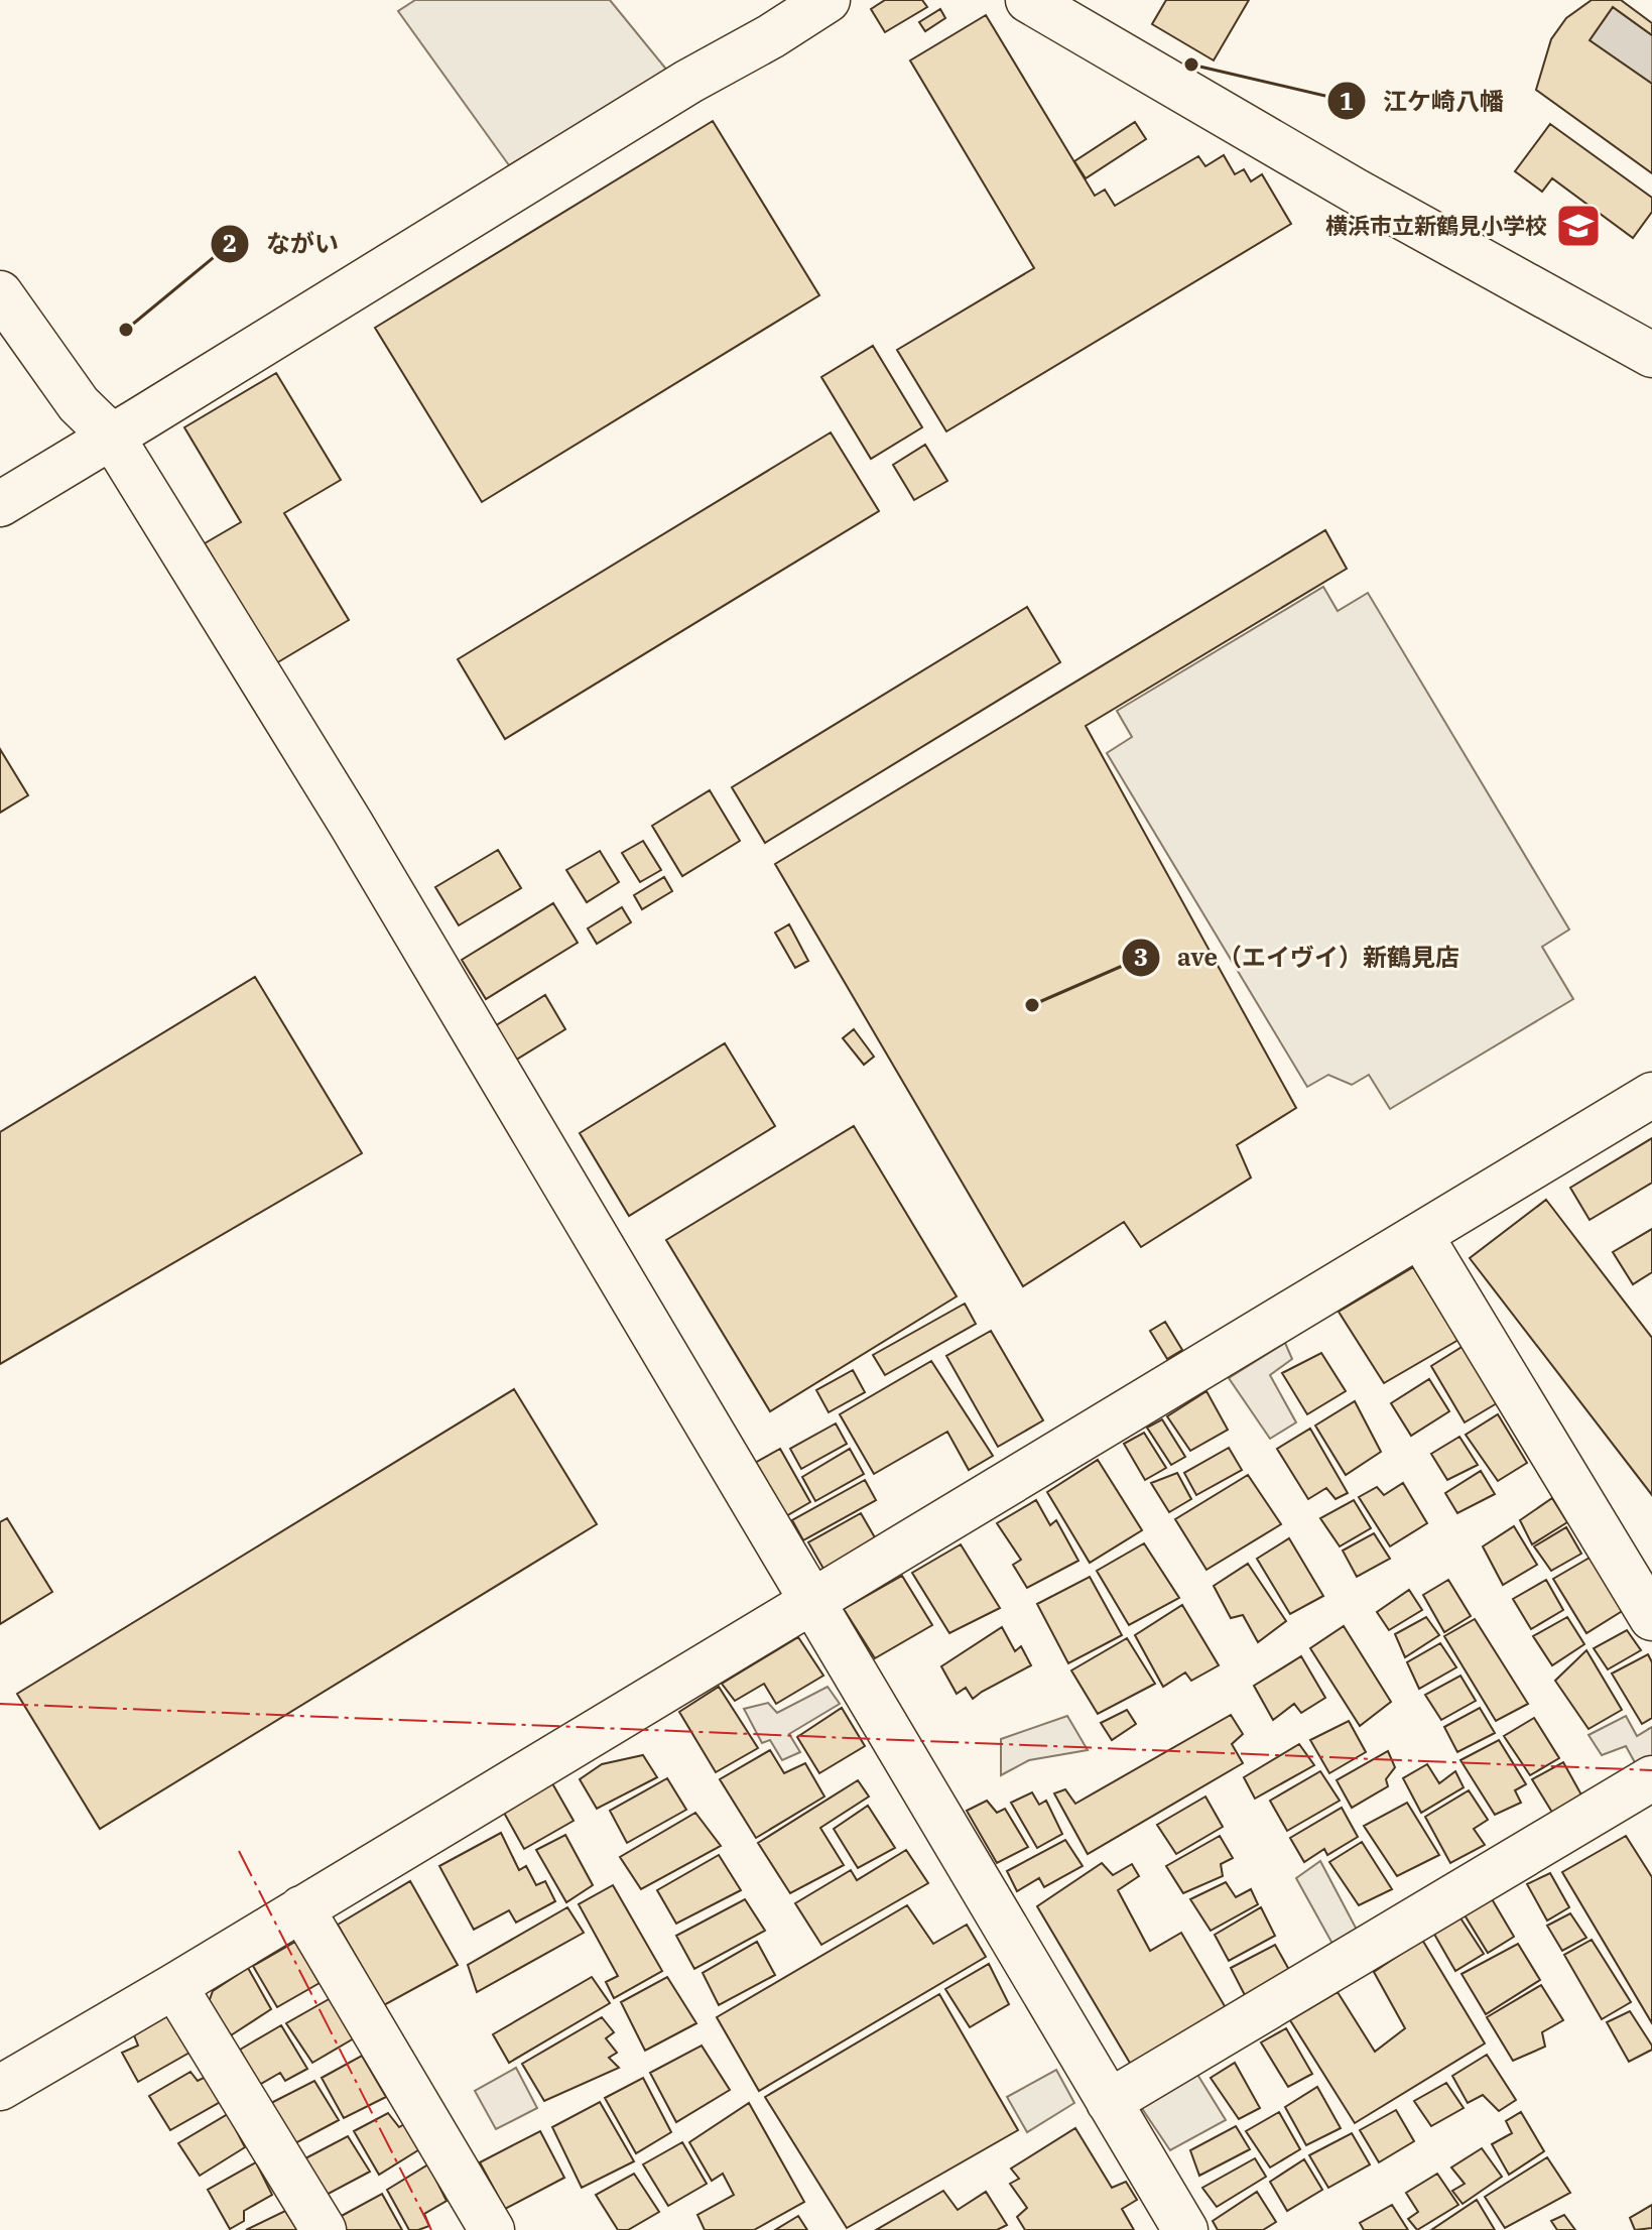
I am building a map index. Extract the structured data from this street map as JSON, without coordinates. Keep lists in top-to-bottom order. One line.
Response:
{"places":{"other":["江ケ崎八幡","ながい","ave（エイヴイ）新鶴見店"],"school or university":["横浜市立新鶴見小学校"]}}
